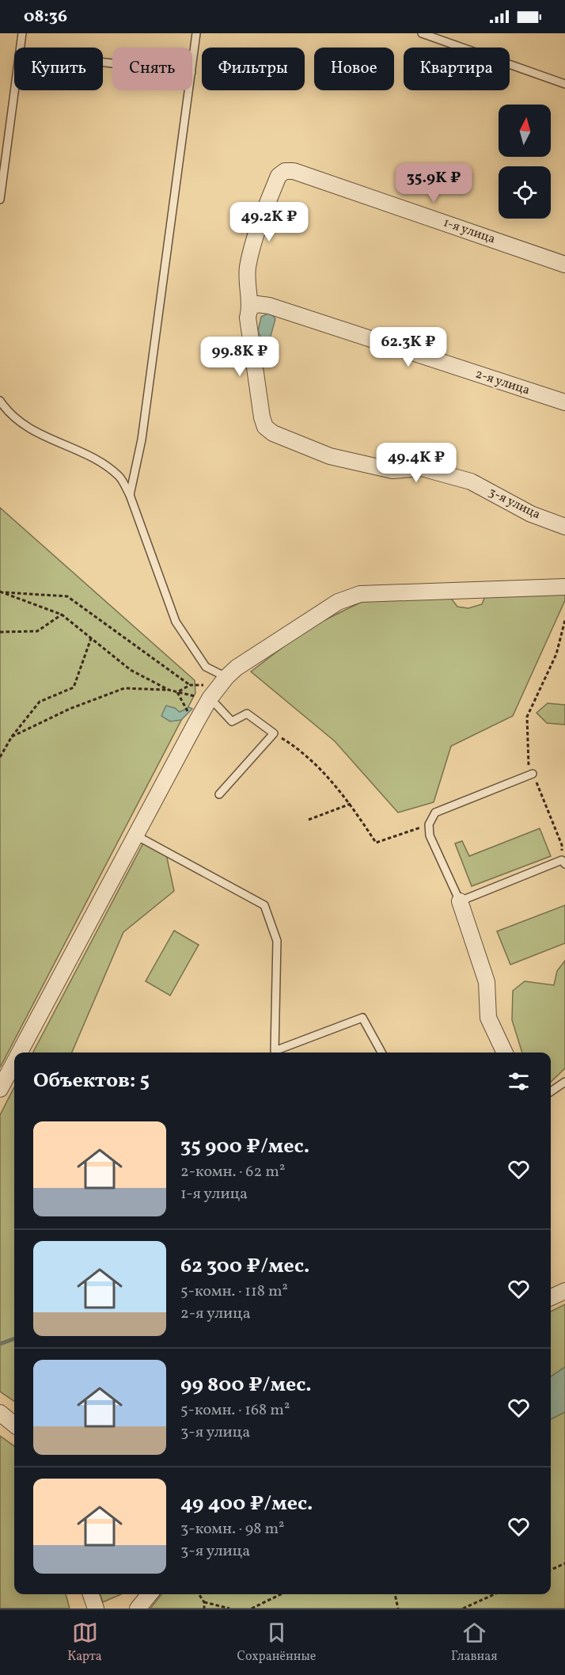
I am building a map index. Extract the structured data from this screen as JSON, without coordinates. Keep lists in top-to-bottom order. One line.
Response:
{"streets":{"street":["1-я улица","2-я улица","3-я улица"]},"crossings":[["1-я улица","2-я улица"],["1-я улица","3-я улица"],["2-я улица","3-я улица"]],"north":"top","page":{"status":"08:36","chip":["Купить","Снять","Фильтры","Новое","Квартира"],"price":["35.9K ₽","49.2K ₽","62.3K ₽","99.8K ₽","49.4K ₽"],"heading":"Объектов: 5","list":[{"name":"35 900 ₽/мес.","note":"2-комн. · 62 m² · 1-я улица"},{"name":"62 300 ₽/мес.","note":"5-комн. · 118 m² · 2-я улица"},{"name":"99 800 ₽/мес.","note":"5-комн. · 168 m² · 3-я улица"},{"name":"49 400 ₽/мес.","note":"3-комн. · 98 m² · 3-я улица"}],"tabs":["Карта","Сохранённые","Главная"]}}
